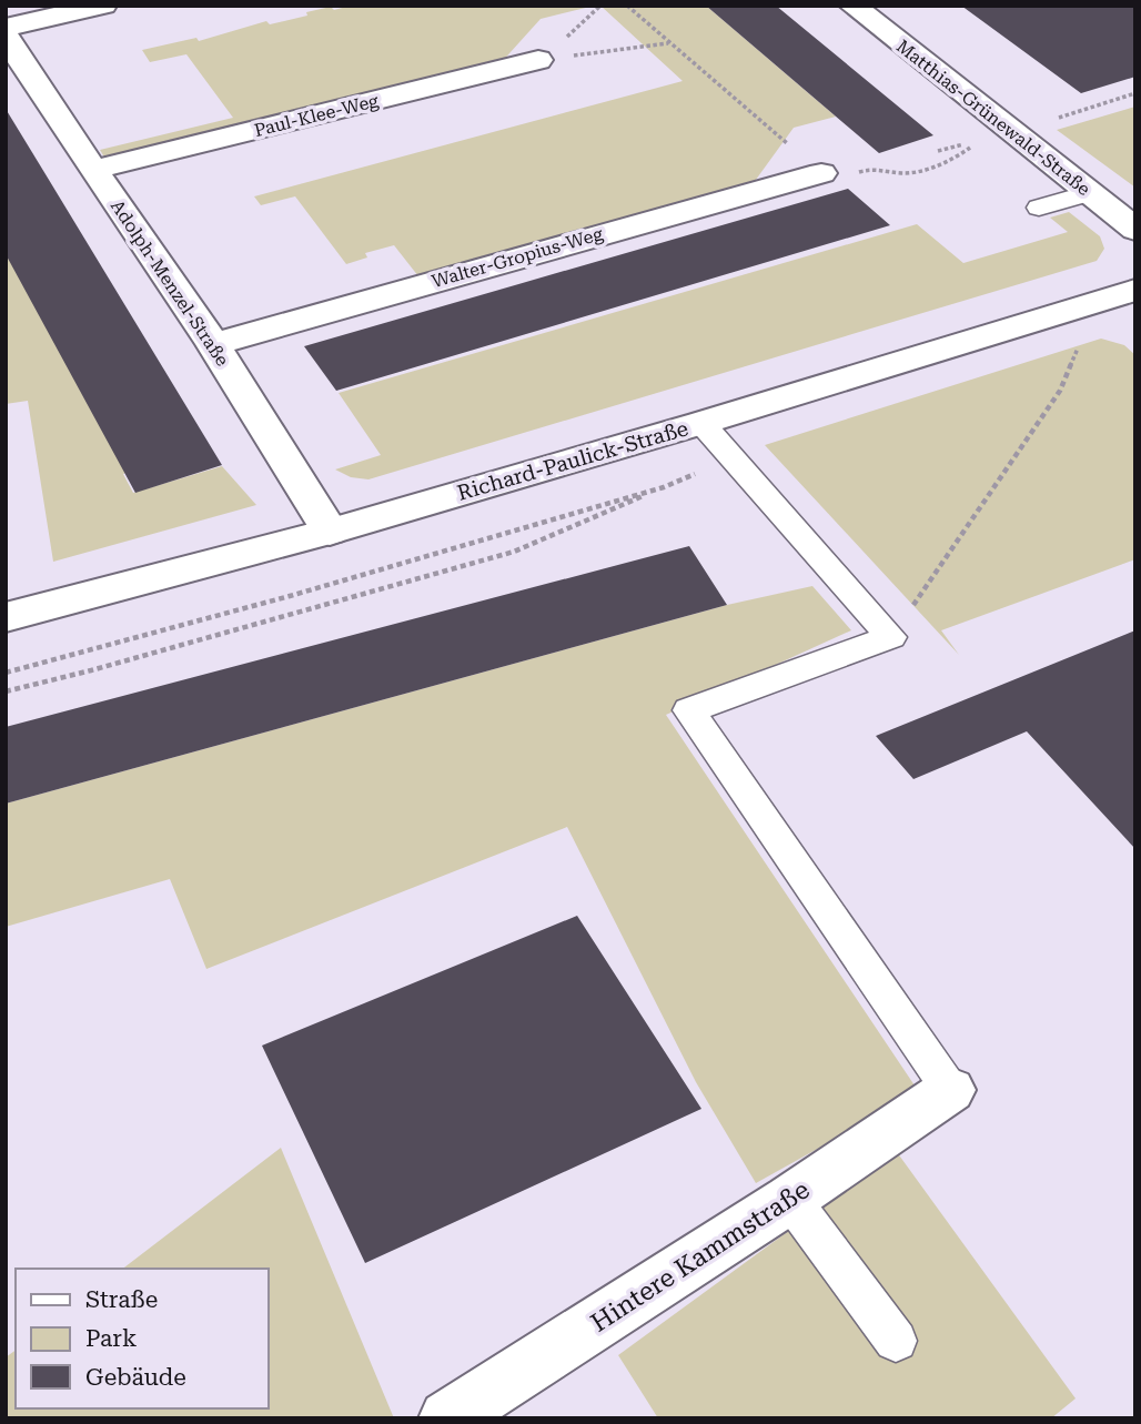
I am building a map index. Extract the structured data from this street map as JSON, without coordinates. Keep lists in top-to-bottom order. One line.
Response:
{"streets":{"street":["Paul-Klee-Weg","Matthias-Grünewald-Straße","Walter-Gropius-Weg","Adolph-Menzel-Straße","Richard-Paulick-Straße","Hintere Kammstraße"]},"crossings":[["Paul-Klee-Weg","Adolph-Menzel-Straße"],["Walter-Gropius-Weg","Adolph-Menzel-Straße"],["Adolph-Menzel-Straße","Richard-Paulick-Straße"]],"legend":["Straße","Park","Gebäude"]}
